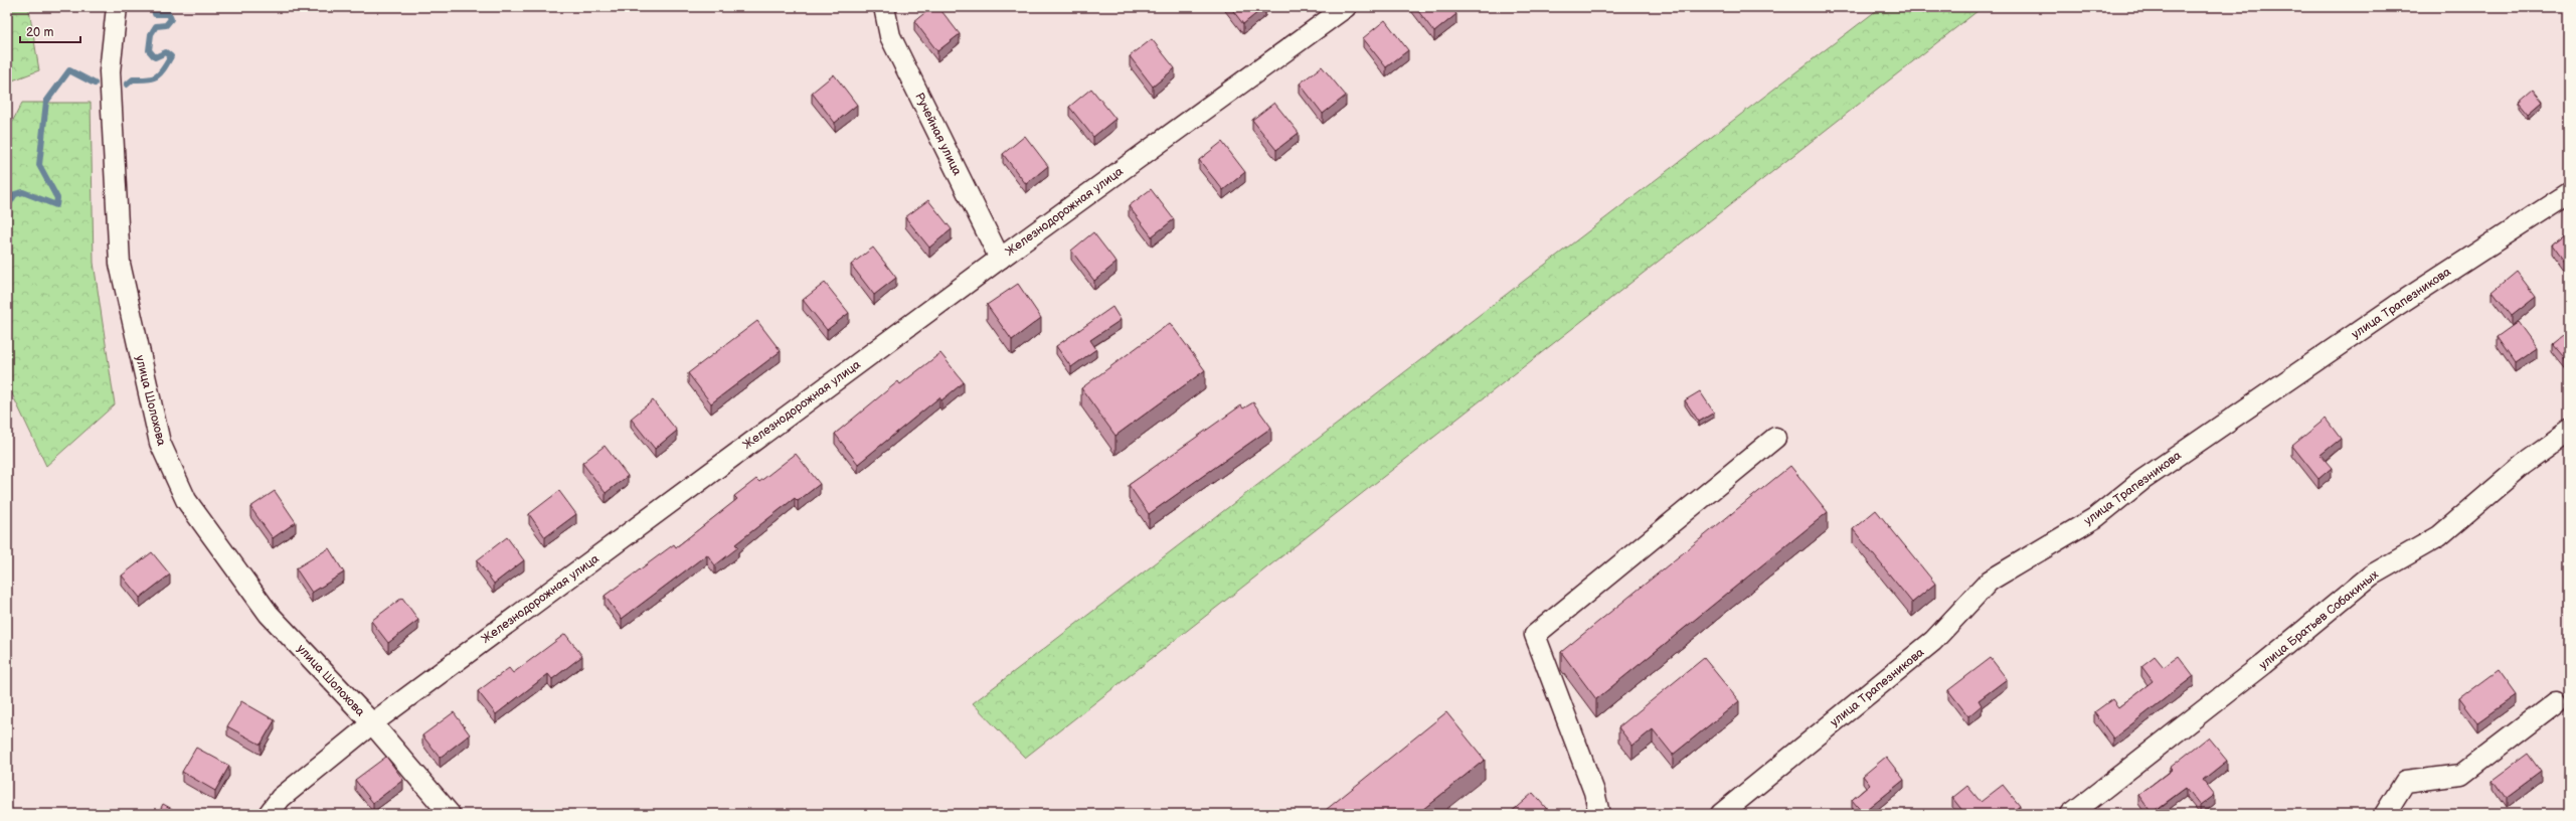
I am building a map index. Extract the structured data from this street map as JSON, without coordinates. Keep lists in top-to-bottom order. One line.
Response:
{"streets":{"street":["Ручейная улица","Железнодорожная улица","улица Трапезникова","улица Шолохова","улица Братьев Собакиных"]},"crossings":[["Ручейная улица","Железнодорожная улица"],["Железнодорожная улица","улица Шолохова"]],"scale_bar":"20 m"}
